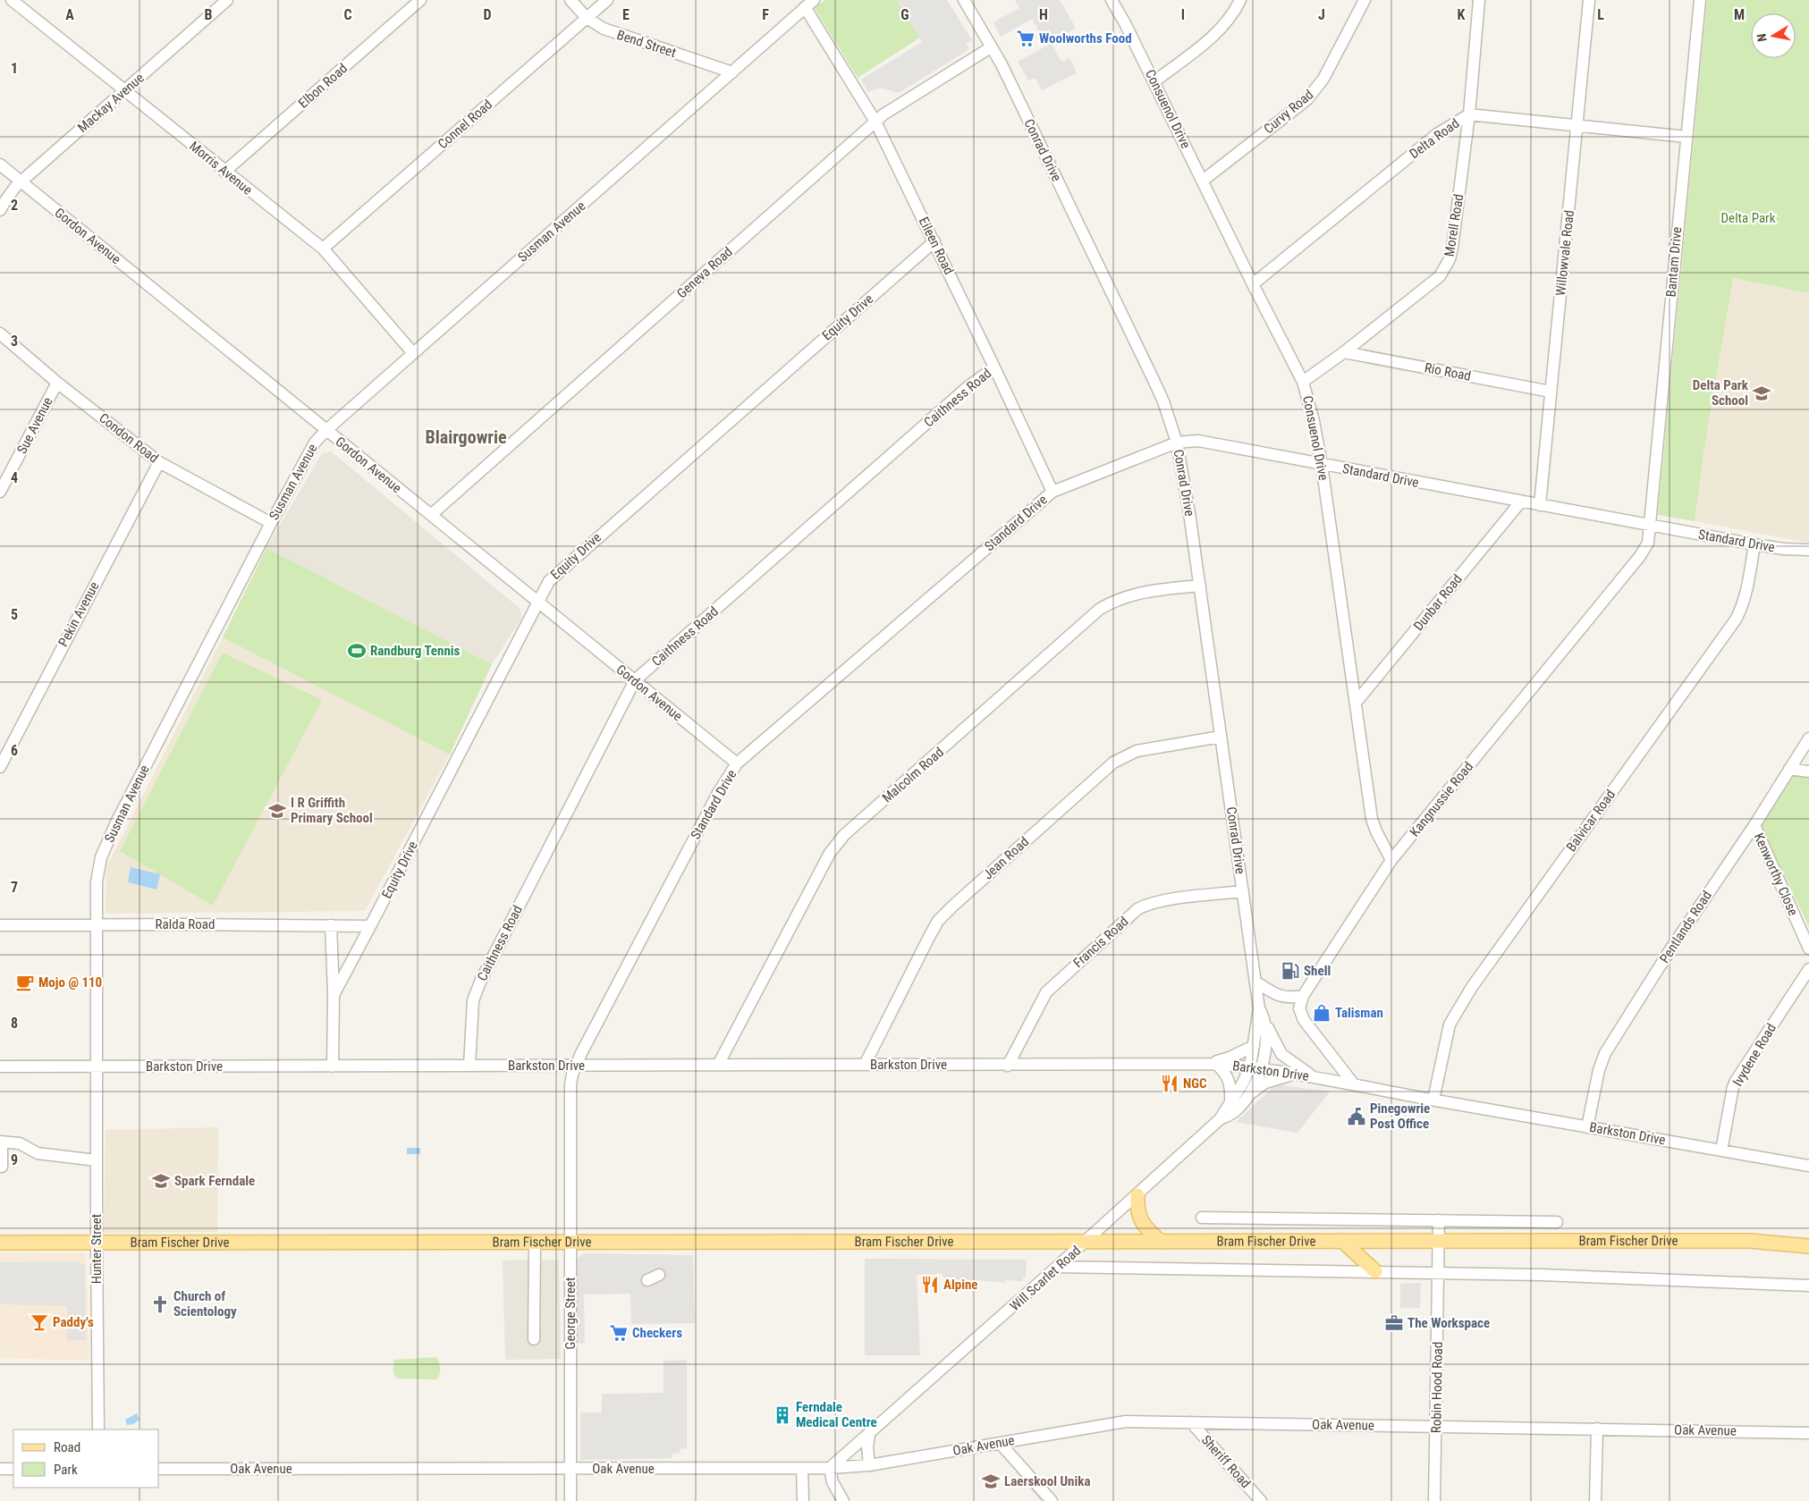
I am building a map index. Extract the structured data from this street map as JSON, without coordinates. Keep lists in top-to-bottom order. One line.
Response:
{"streets":{"main road":["Bram Fischer Drive"],"street":["Bend Street","Elbon Road","Mackay Avenue","Consuenol Drive","Curvy Road","Connel Road","Delta Road","Conrad Drive","Morris Avenue","Morell Road","Susman Avenue","Gordon Avenue","Eileen Road","Willowvale Road","Bantam Drive","Geneva Road","Equity Drive","Rio Road","Caithness Road","Sue Avenue","Condon Road","Standard Drive","Dunbar Road","Pekin Avenue","Malcolm Road","Kangnussie Road","Balvicar Road","Jean Road","Kenworthy Close","Ralda Road","Pentlands Road","Francis Road","Ivydene Road","Barkston Drive","Hunter Street","Will Scarlet Road","George Street","Robin Hood Road","Oak Avenue","Sheriff Road"]},"crossings":[["Bend Street","Connel Road"],["Bend Street","Susman Avenue"],["Elbon Road","Morris Avenue"],["Mackay Avenue","Morris Avenue"],["Mackay Avenue","Gordon Avenue"],["Consuenol Drive","Curvy Road"],["Consuenol Drive","Delta Road"],["Consuenol Drive","Morell Road"],["Consuenol Drive","Standard Drive"],["Consuenol Drive","Dunbar Road"],["Consuenol Drive","Kangnussie Road"],["Connel Road","Morris Avenue"],["Delta Road","Morell Road"],["Delta Road","Willowvale Road"],["Delta Road","Bantam Drive"],["Conrad Drive","Geneva Road"],["Conrad Drive","Standard Drive"],["Conrad Drive","Malcolm Road"],["Conrad Drive","Jean Road"],["Conrad Drive","Francis Road"],["Conrad Drive","Barkston Drive"],["Conrad Drive","Will Scarlet Road"],["Morris Avenue","Susman Avenue"],["Morell Road","Rio Road"],["Susman Avenue","Gordon Avenue"],["Susman Avenue","Eileen Road"],["Susman Avenue","Condon Road"],["Susman Avenue","Ralda Road"],["Susman Avenue","Barkston Drive"],["Susman Avenue","Hunter Street"],["Gordon Avenue","Geneva Road"],["Gordon Avenue","Equity Drive"],["Gordon Avenue","Caithness Road"],["Gordon Avenue","Standard Drive"],["Eileen Road","Geneva Road"],["Eileen Road","Equity Drive"],["Eileen Road","Caithness Road"],["Eileen Road","Standard Drive"],["Willowvale Road","Rio Road"],["Willowvale Road","Standard Drive"],["Bantam Drive","Standard Drive"],["Bantam Drive","Kangnussie Road"],["Equity Drive","Ralda Road"],["Equity Drive","Barkston Drive"],["Caithness Road","Barkston Drive"],["Sue Avenue","Condon Road"],["Condon Road","Pekin Avenue"],["Standard Drive","Dunbar Road"],["Standard Drive","Kangnussie Road"],["Standard Drive","Balvicar Road"],["Standard Drive","Barkston Drive"],["Standard Drive","George Street"],["Malcolm Road","Barkston Drive"],["Balvicar Road","Barkston Drive"],["Jean Road","Barkston Drive"],["Kenworthy Close","Pentlands Road"],["Pentlands Road","Barkston Drive"],["Francis Road","Barkston Drive"],["Ivydene Road","Barkston Drive"],["Barkston Drive","Hunter Street"],["Barkston Drive","Will Scarlet Road"],["Bram Fischer Drive","Hunter Street"],["Bram Fischer Drive","Will Scarlet Road"],["Bram Fischer Drive","George Street"],["Bram Fischer Drive","Robin Hood Road"],["Will Scarlet Road","Oak Avenue"],["George Street","Oak Avenue"],["Robin Hood Road","Oak Avenue"],["Oak Avenue","Sheriff Road"]],"districts":["Blairgowrie"],"parks":["Delta Park"],"places":{"supermarket":["Woolworths Food","Checkers"],"school or university":["Delta Park School","I R Griffith Primary School","Spark Ferndale","Laerskool Unika"],"sports":["Randburg Tennis"],"fuel station":["Shell"],"cafe":["Mojo @ 110"],"shop":["Talisman"],"restaurant":["NGC","Alpine"],"public building":["Pinegowrie Post Office"],"church":["Church of Scientology"],"bar":["Paddy's"],"office":["The Workspace"],"building":["Ferndale Medical Centre"]},"legend":["Road","Park"],"north":"left","grid":{"columns":["A","B","C","D","E","F","G","H","I","J","K","L","M"],"rows":["1","2","3","4","5","6","7","8","9"]}}
